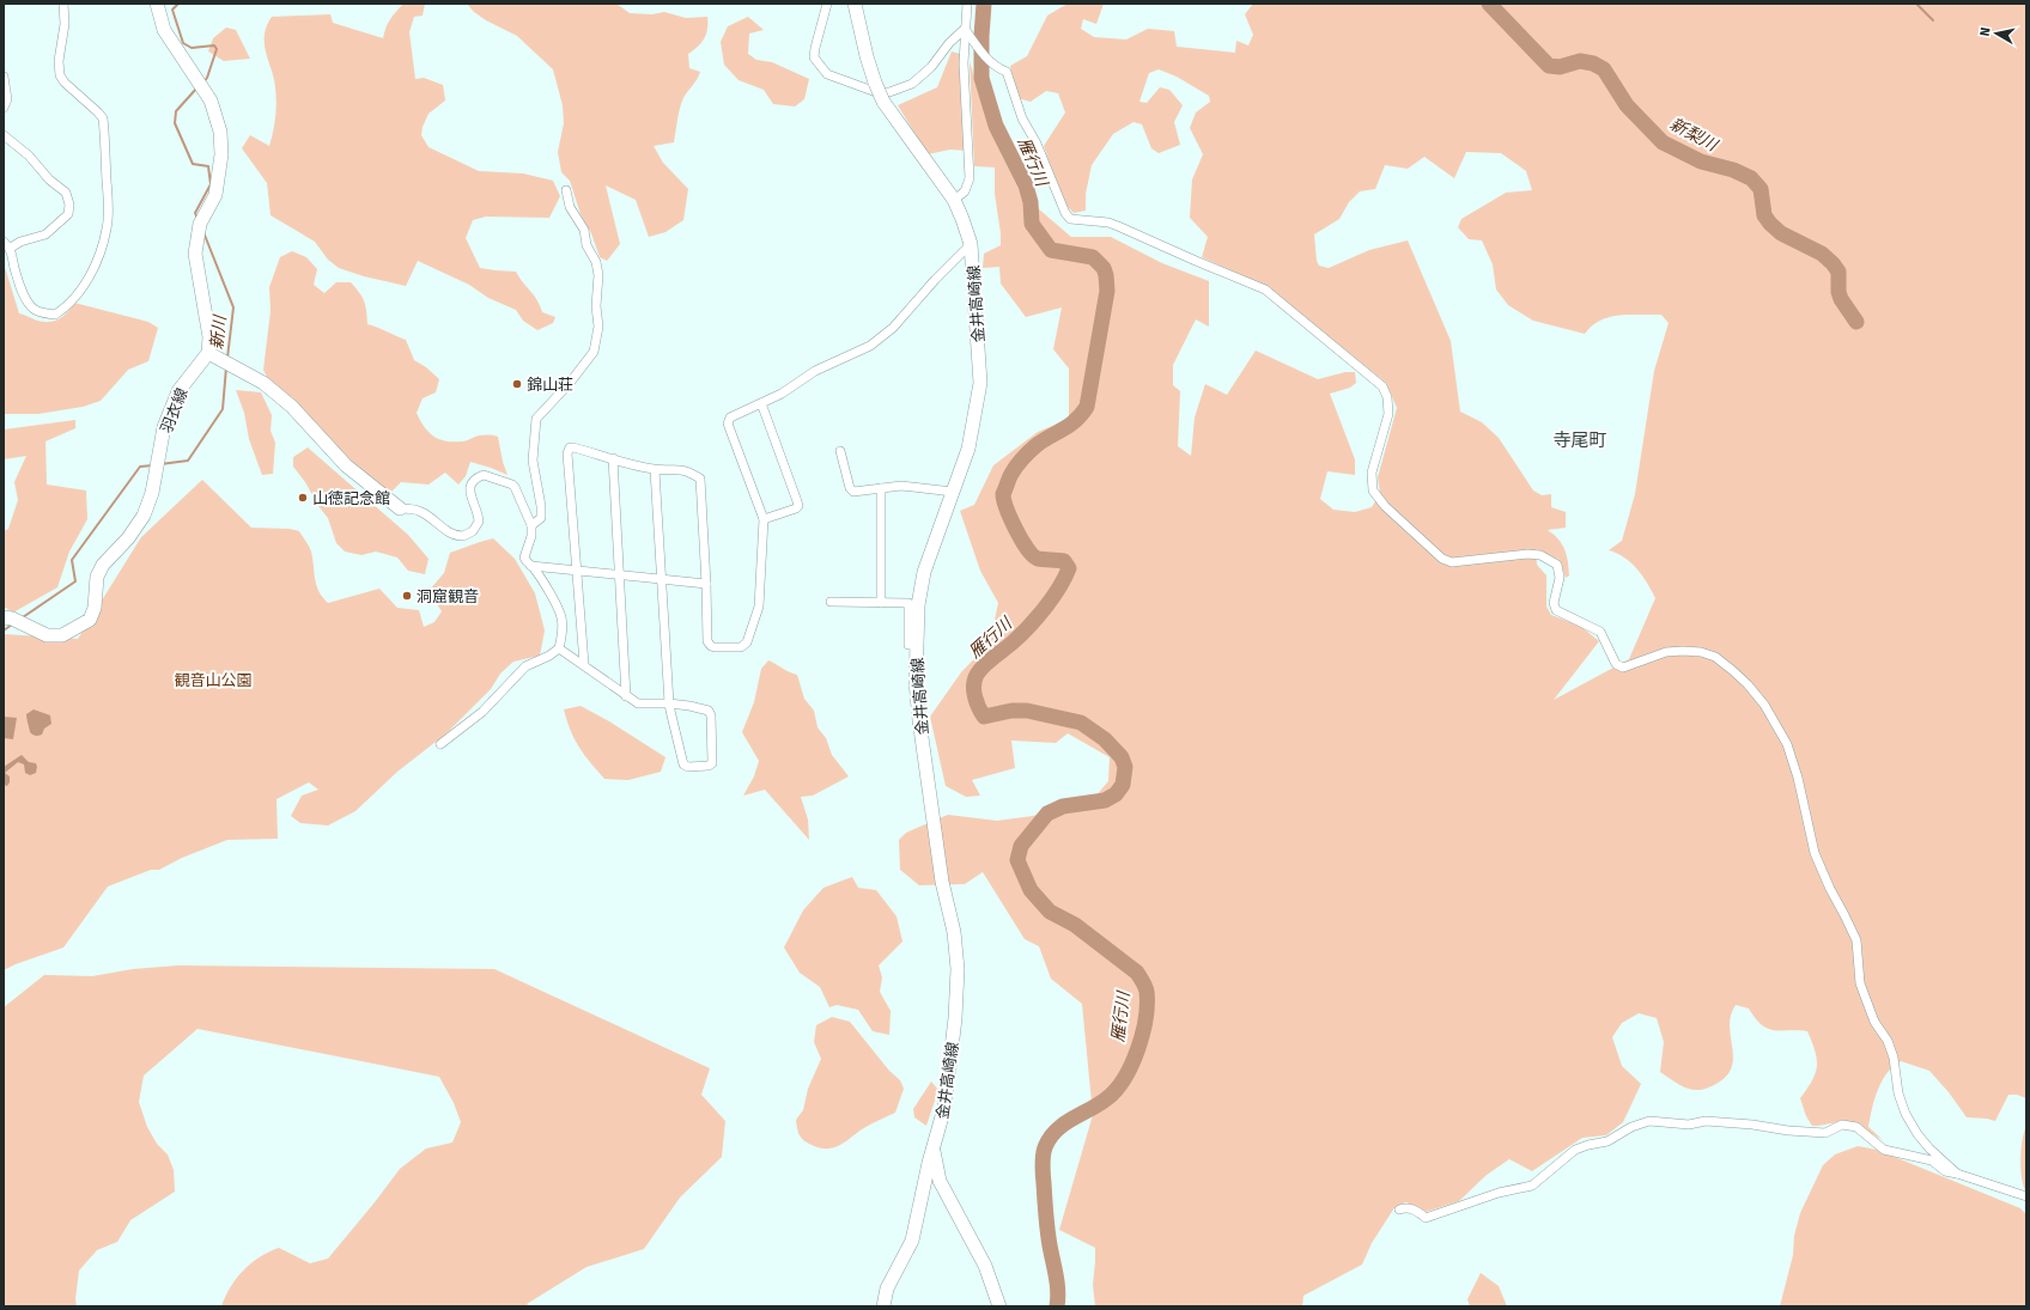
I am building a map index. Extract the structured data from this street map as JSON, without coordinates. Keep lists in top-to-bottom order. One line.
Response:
{"streets":{"main road":["金井高崎線","羽衣線"]},"districts":["寺尾町"],"water":["新梨川","雁行川","新川"],"parks":["観音山公園"],"places":["錦山荘","山徳記念館","洞窟観音"],"north":"left"}
